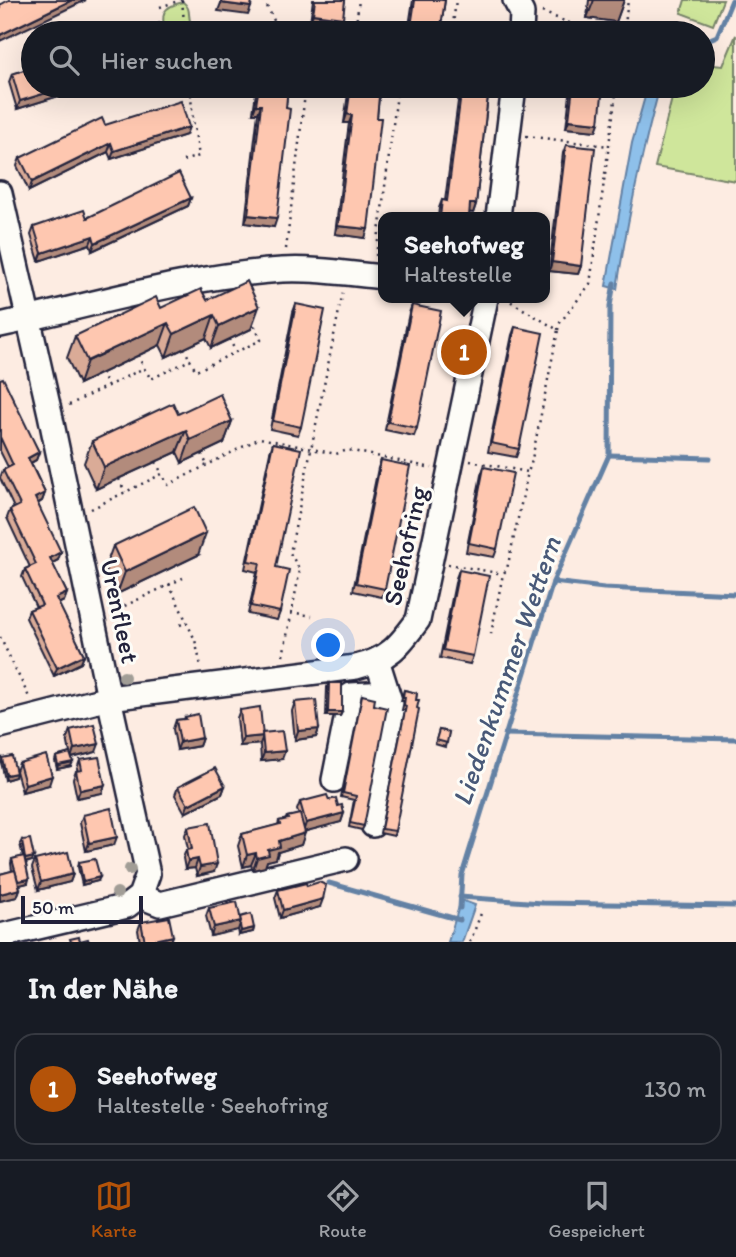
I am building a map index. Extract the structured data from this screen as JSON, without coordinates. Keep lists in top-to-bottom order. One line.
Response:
{"streets":{"street":["Seehofring","Urenfleet"]},"water":["Liedenkummer Wettern"],"scale_bar":"50 m","page":{"search":"Hier suchen","popup":["Seehofweg","Haltestelle"],"pins":"1","scale":"50 m","heading":"In der Nähe","list":[{"mark":"1","name":"Seehofweg","note":"Haltestelle · Seehofring","value":"130 m"}],"nav":["Karte","Route","Gespeichert"]}}
